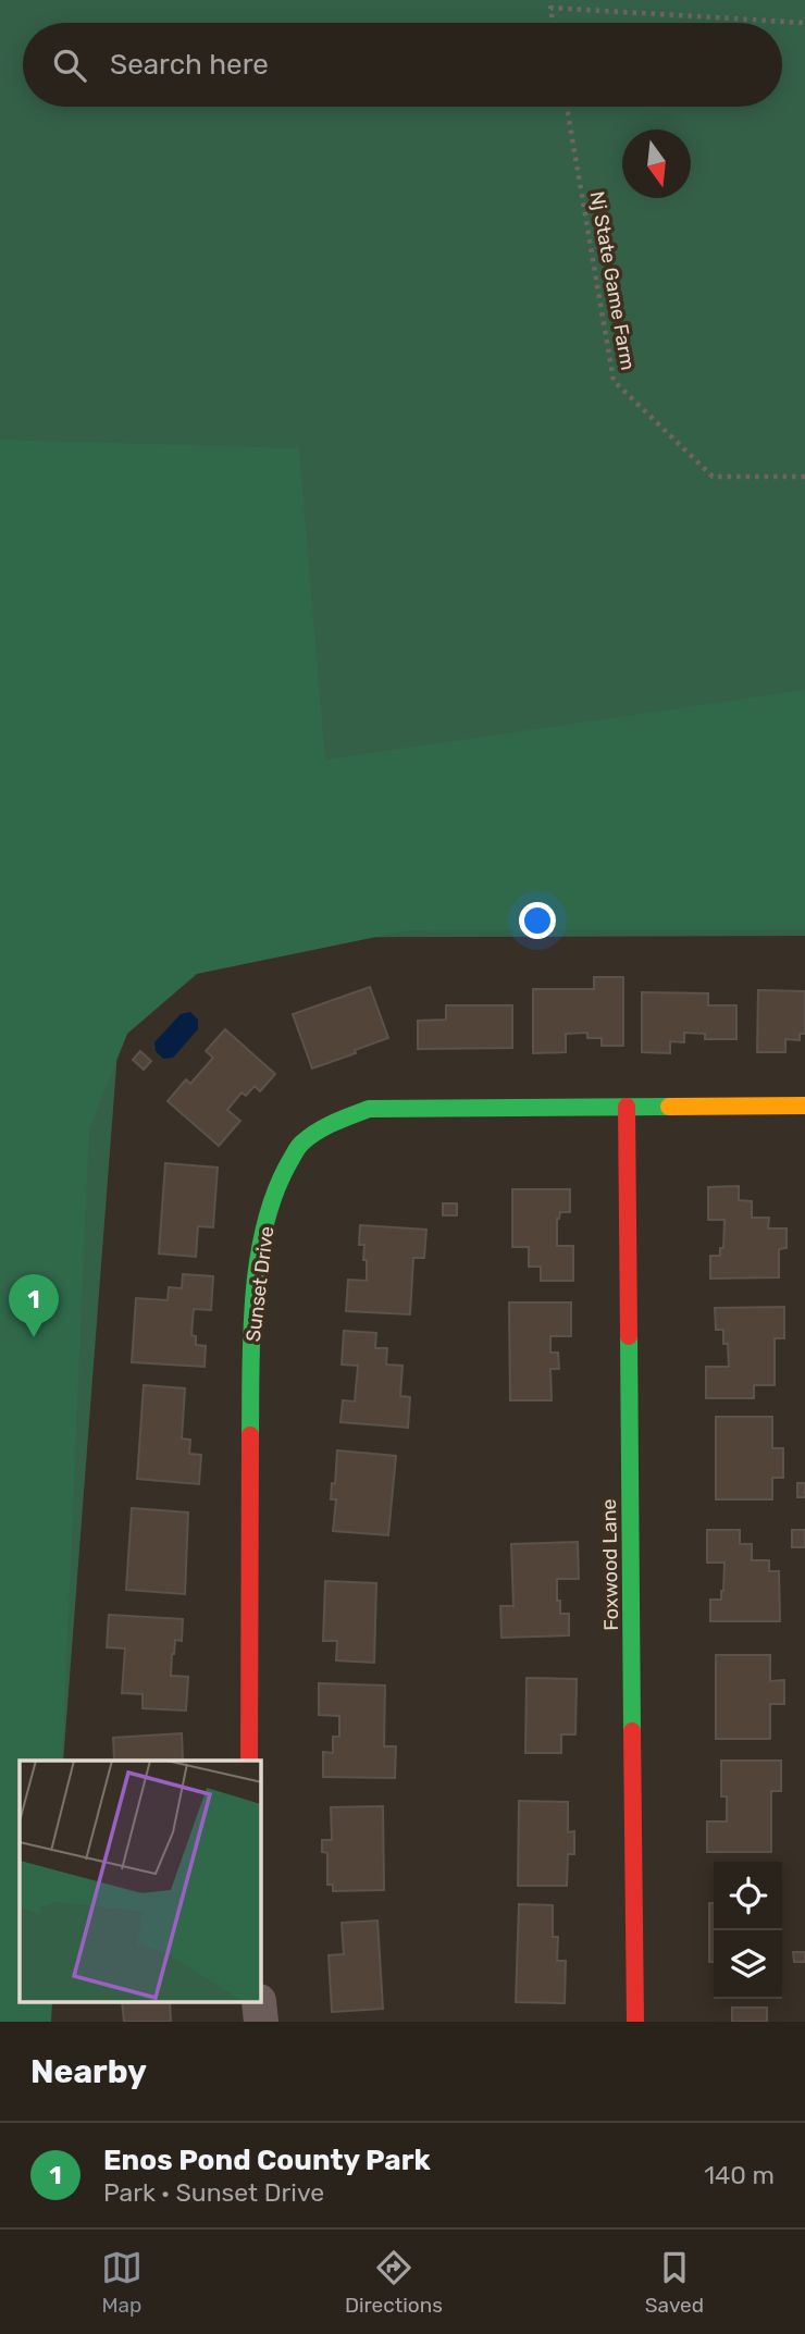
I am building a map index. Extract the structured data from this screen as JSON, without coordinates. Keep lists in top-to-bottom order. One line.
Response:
{"streets":{"street":["Sunset Drive","Foxwood Lane"],"path":["Nj State Game Farm"]},"crossings":[["Sunset Drive","Foxwood Lane"]],"north":"bottom","page":{"search":"Search here","pins":"1","heading":"Nearby","list":[{"mark":"1","name":"Enos Pond County Park","note":"Park · Sunset Drive","value":"140 m"}],"nav":["Map","Directions","Saved"]}}
